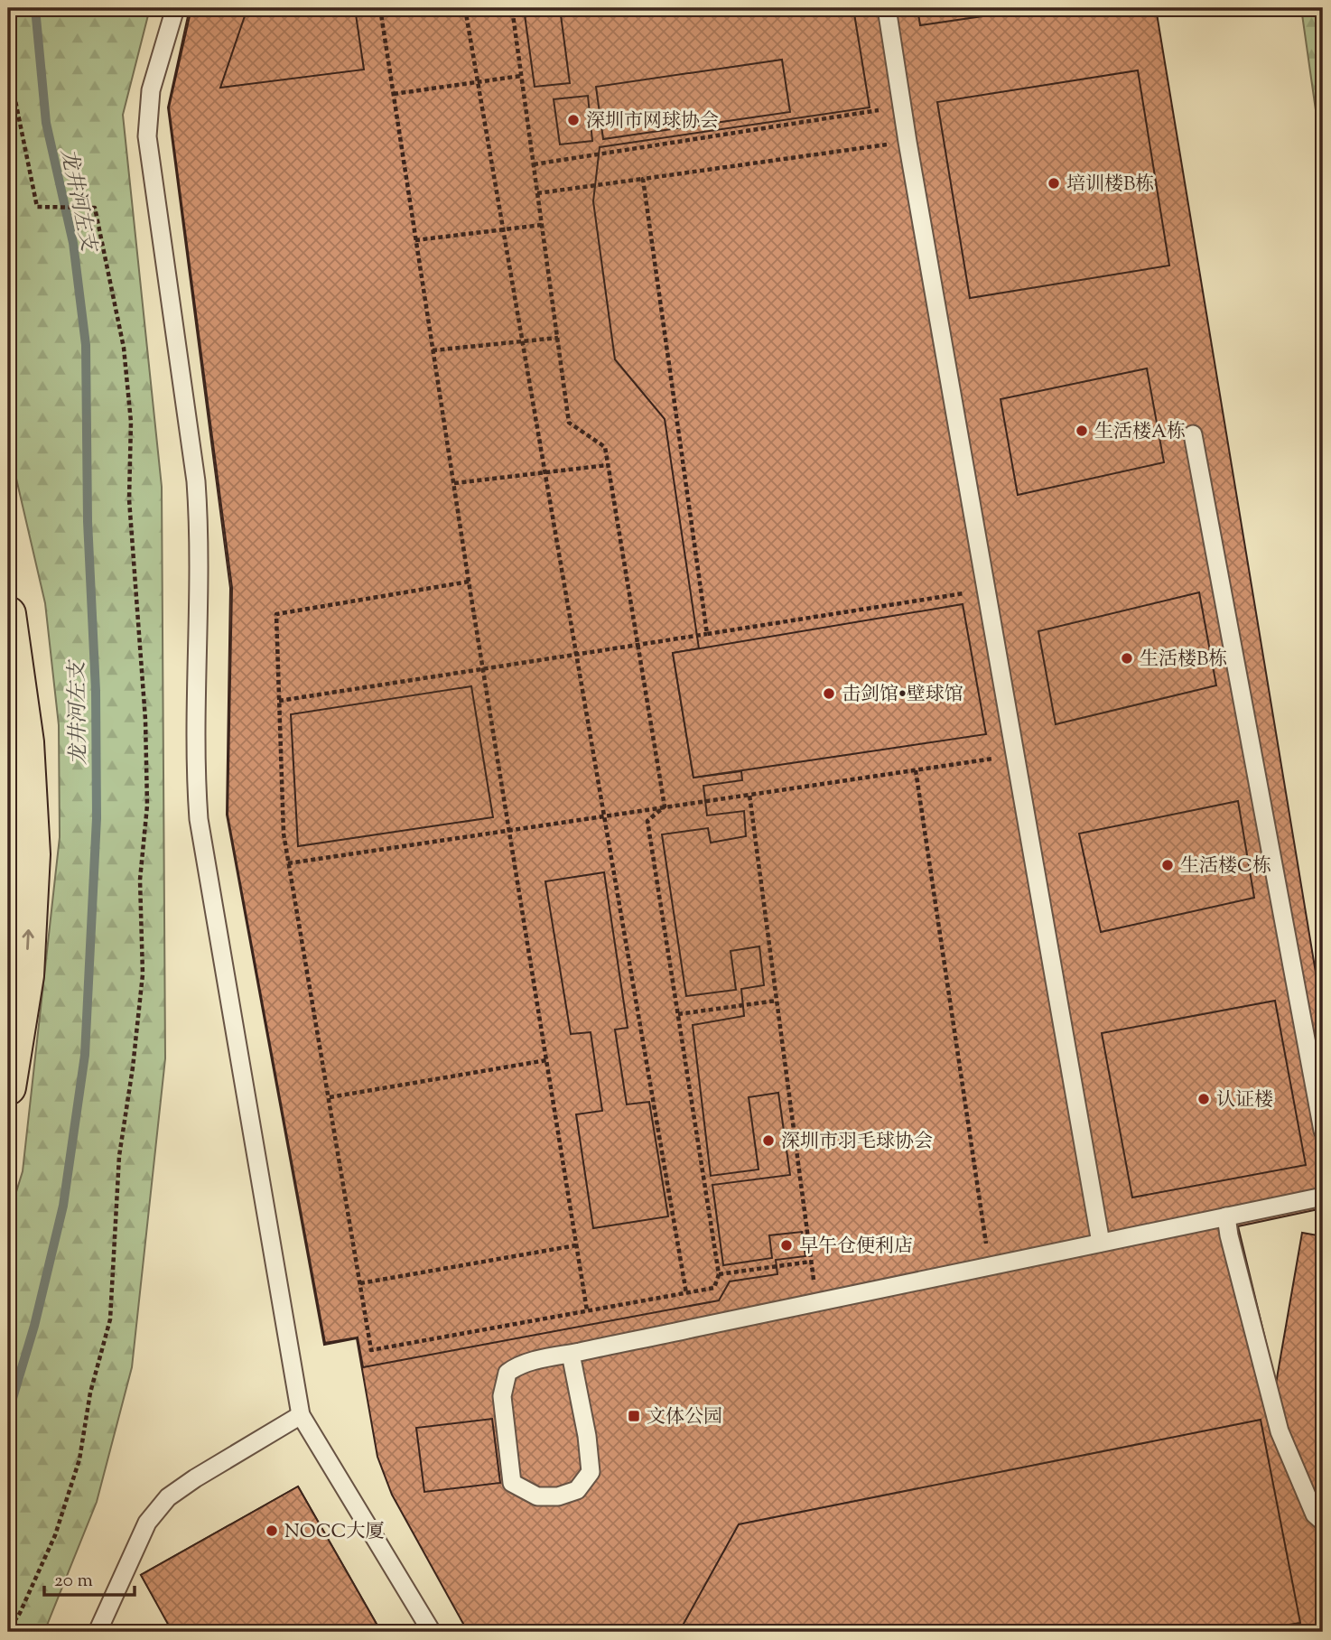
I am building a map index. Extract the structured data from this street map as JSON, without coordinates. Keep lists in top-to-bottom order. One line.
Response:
{"water":["龙井河左支"],"places":{"other":["深圳市网球协会","培训楼B栋","生活楼A栋","生活楼B栋","击剑馆•壁球馆","生活楼C栋","认证楼","深圳市羽毛球协会","早午仓便利店","NOCC大厦"],"transit":["文体公园"]},"scale_bar":"20 m"}
